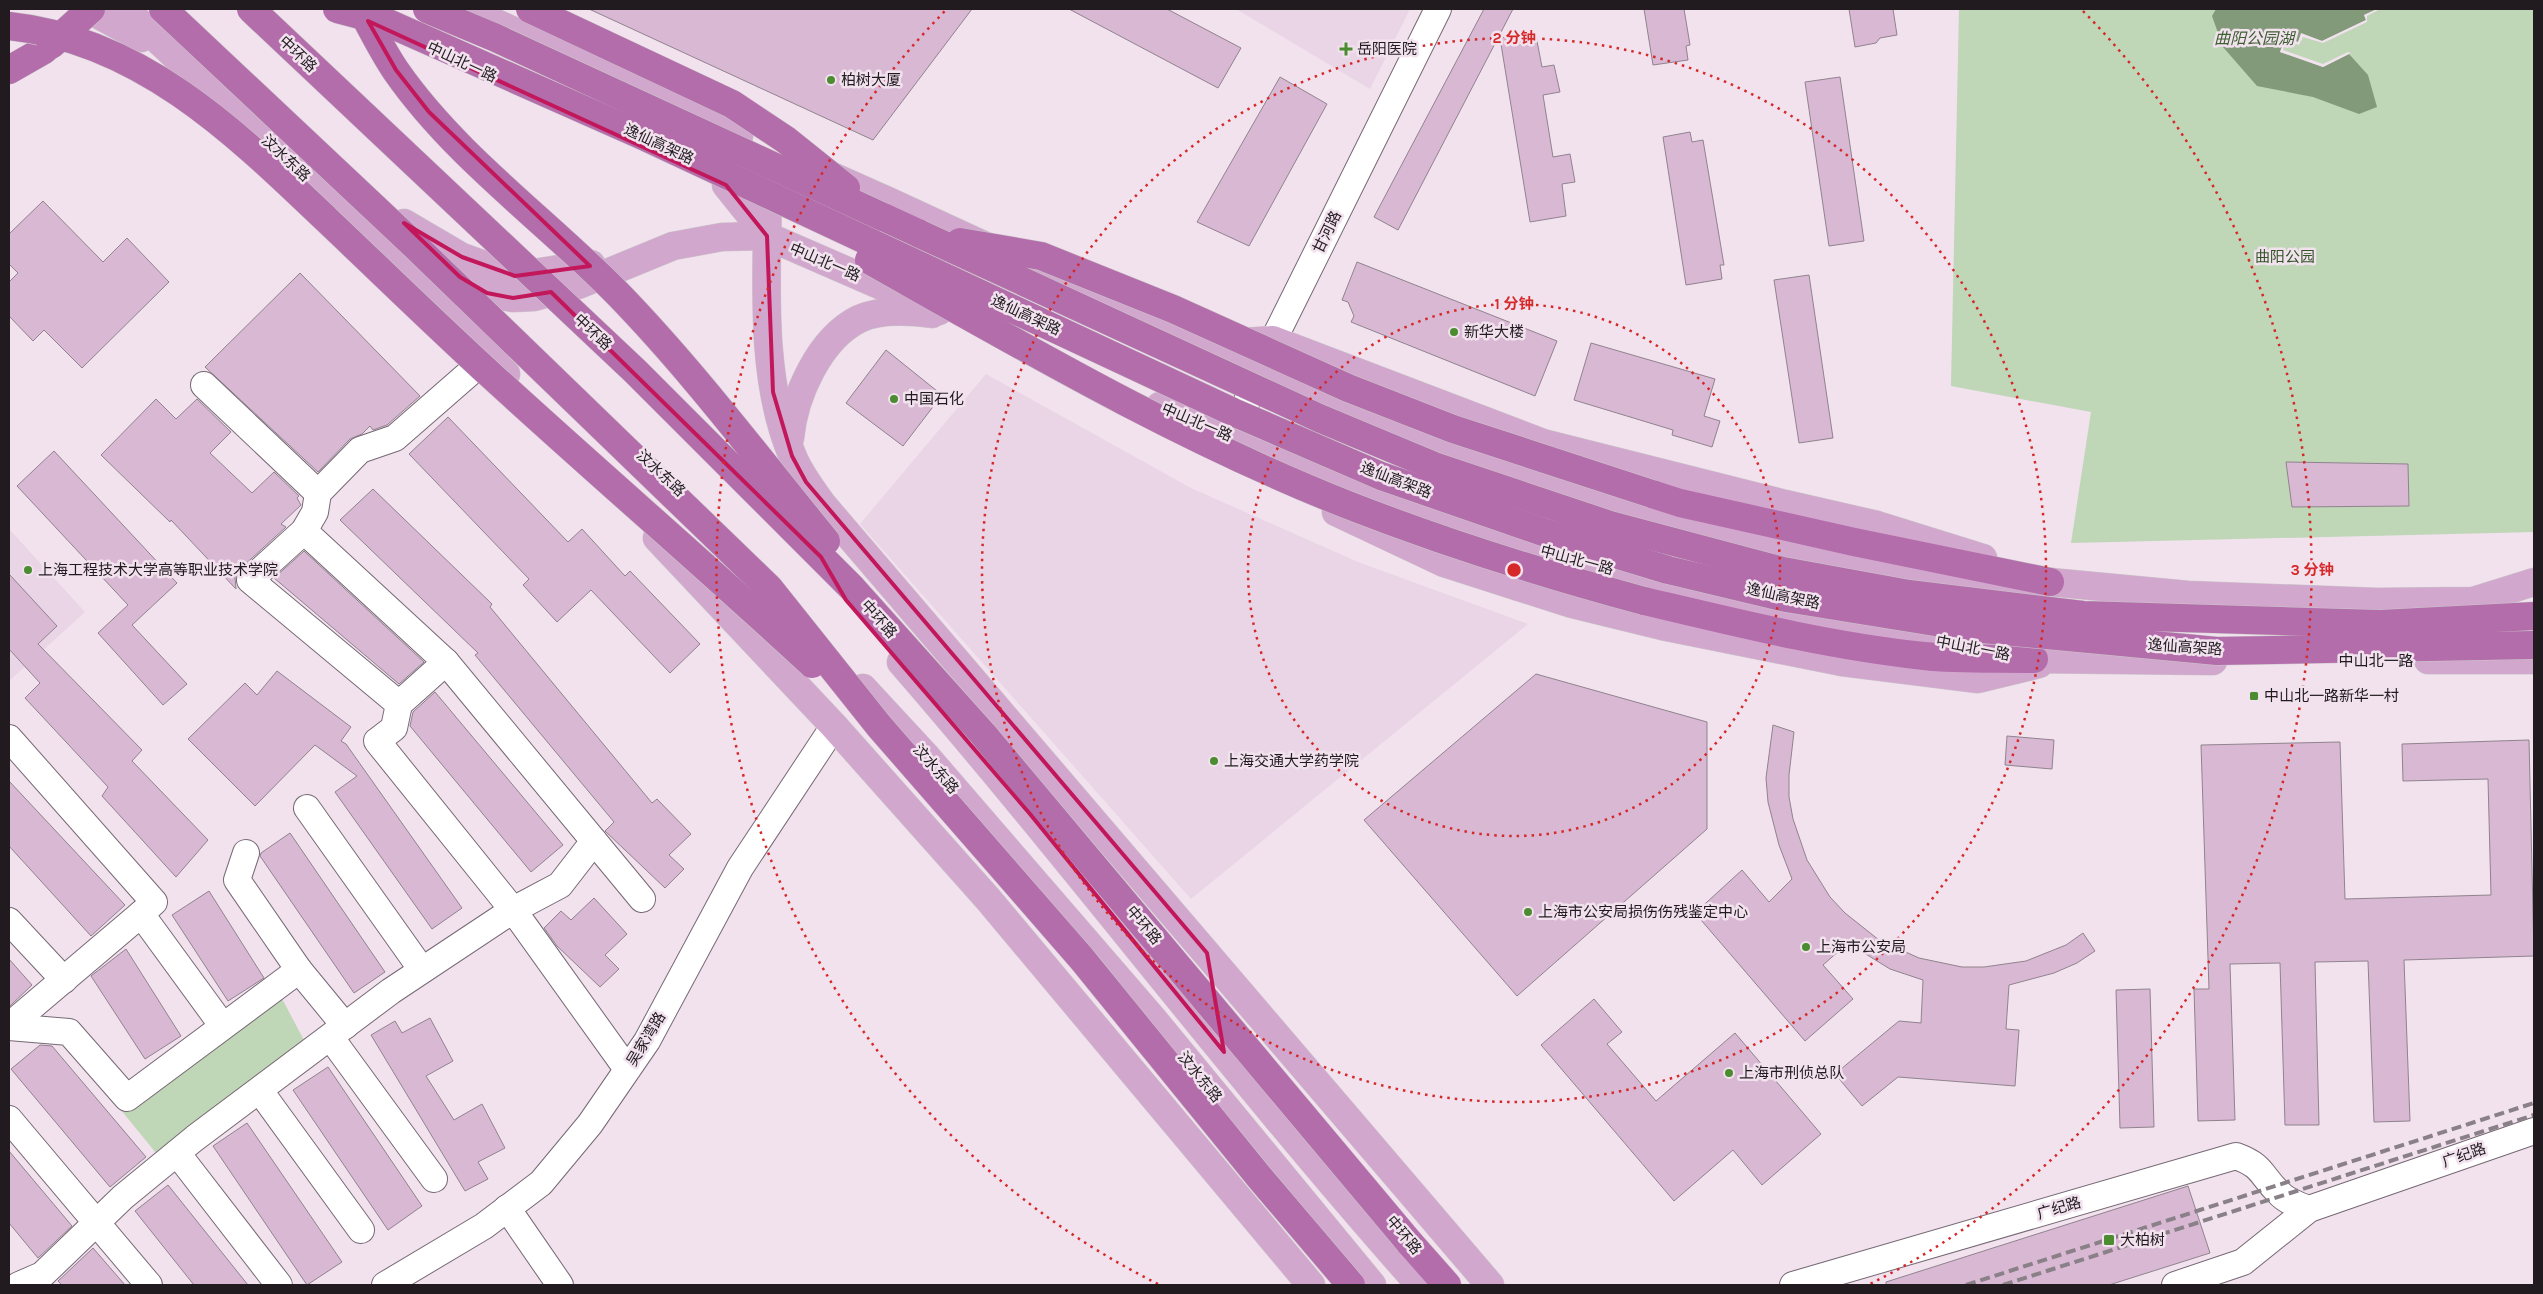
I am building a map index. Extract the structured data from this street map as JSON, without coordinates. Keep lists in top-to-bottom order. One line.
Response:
{"streets":{"highway":["中环路","逸仙高架路"],"main road":["中山北一路","汶水东路"],"street":["甘河路","吴家湾路","广纪路"]},"crossings":[["中山北一路","甘河路"],["汶水东路","吴家湾路"]],"water":["曲阳公园湖"],"parks":["曲阳公园"],"places":{"health":["岳阳医院"],"other":["柏树大厦","新华大楼","中国石化","上海工程技术大学高等职业技术学院","上海交通大学药学院","上海市公安局损伤伤残鉴定中心","上海市公安局","上海市刑侦总队"],"transit":["中山北一路新华一村","大柏树"]},"rings":["2 分钟","1 分钟","3 分钟"]}
